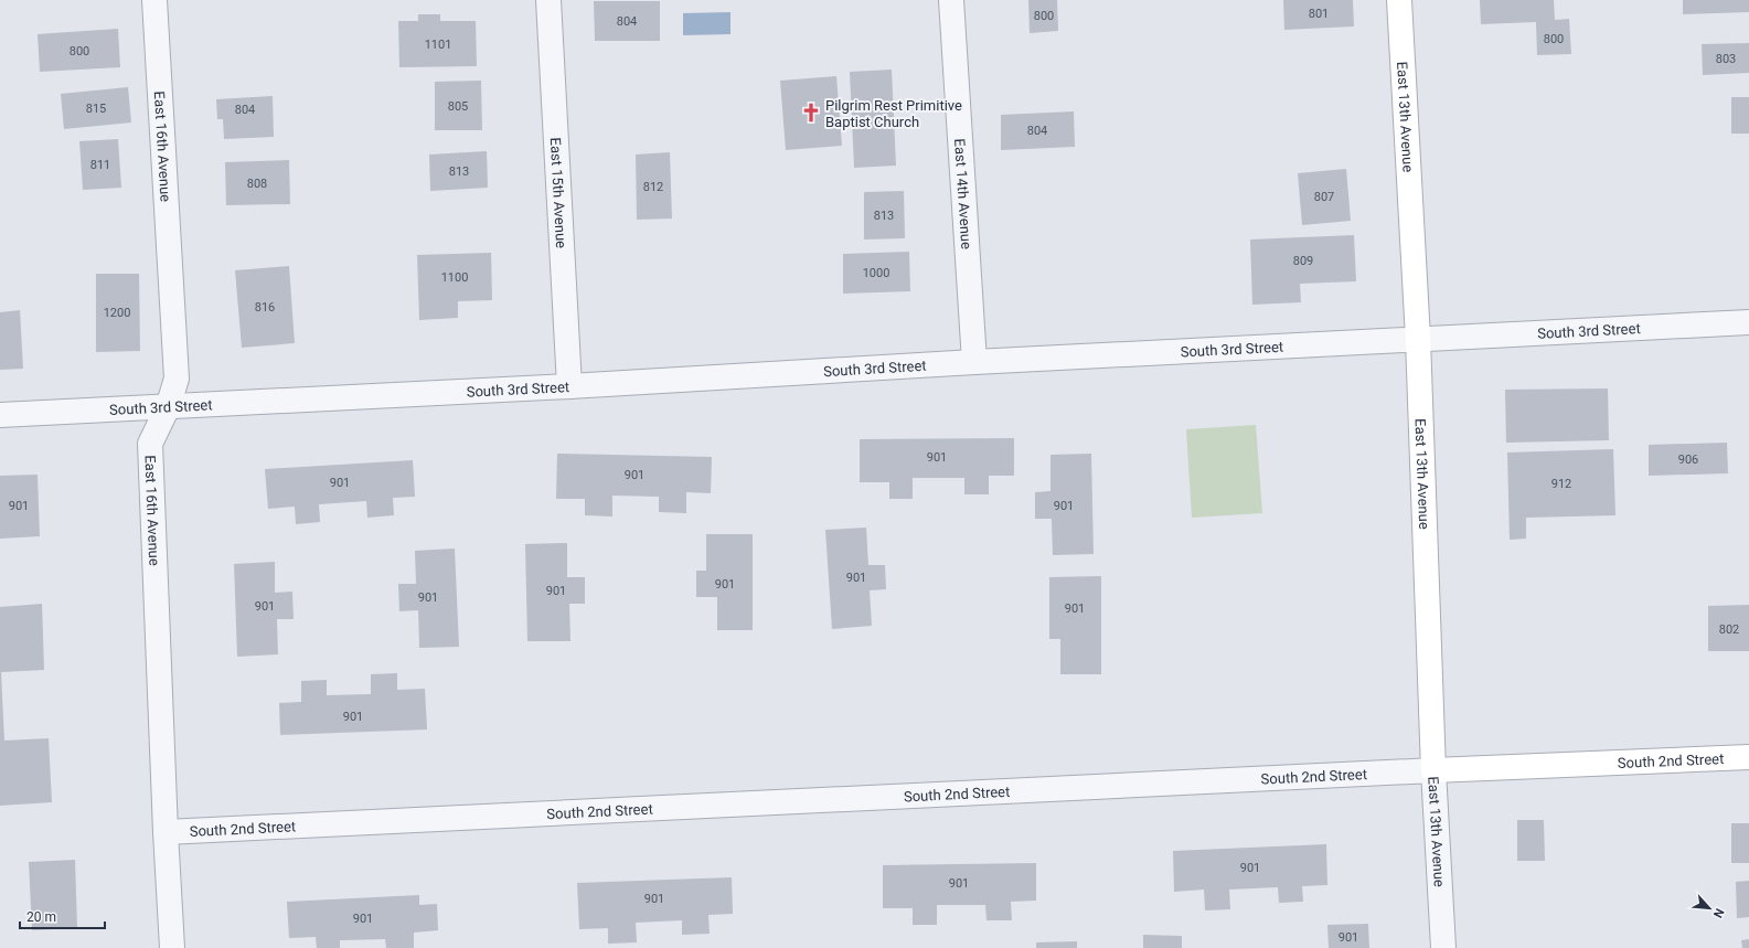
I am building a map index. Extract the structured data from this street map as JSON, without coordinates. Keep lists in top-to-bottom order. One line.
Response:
{"streets":{"street":["East 13th Avenue","East 16th Avenue","East 15th Avenue","East 14th Avenue","South 3rd Street","South 2nd Street"]},"crossings":[["East 13th Avenue","South 3rd Street"],["East 13th Avenue","South 2nd Street"],["East 16th Avenue","South 3rd Street"],["East 16th Avenue","South 2nd Street"],["East 15th Avenue","South 3rd Street"],["East 14th Avenue","South 3rd Street"]],"places":{"church":["Pilgrim Rest Primitive Baptist Church"]},"house_numbers":["801","800","804","800","1101","800","803","805","815","804","804","811","813","808","812","807","813","809","1000","1100","816","1200","901","906","901","901","912","901","901","901","901","901","901","901","901","802","901","901","901","901","901","901"],"scale_bar":"20 m","north":"bottom right"}
